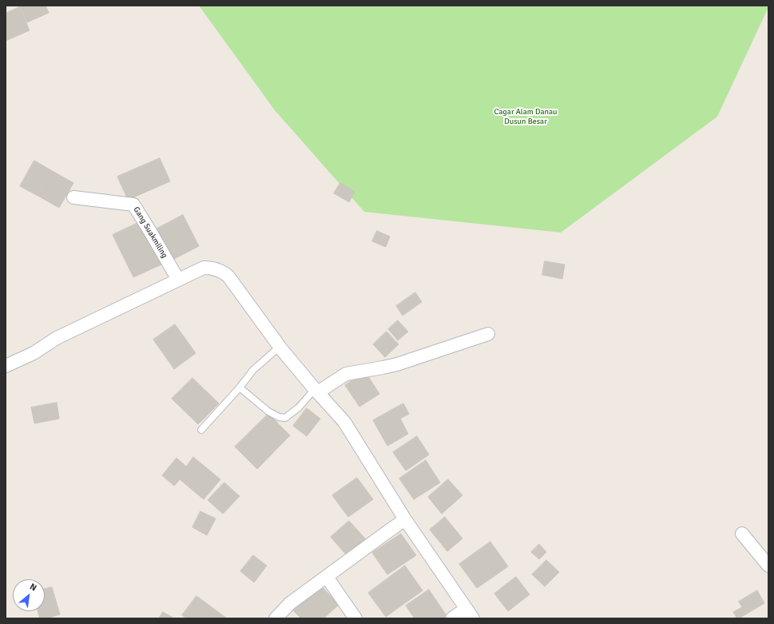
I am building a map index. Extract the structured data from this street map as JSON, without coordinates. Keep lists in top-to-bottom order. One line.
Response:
{"streets":{"street":["Gang Suakmiling"]},"parks":["Cagar Alam Danau Dusun Besar"],"north":"top right"}
